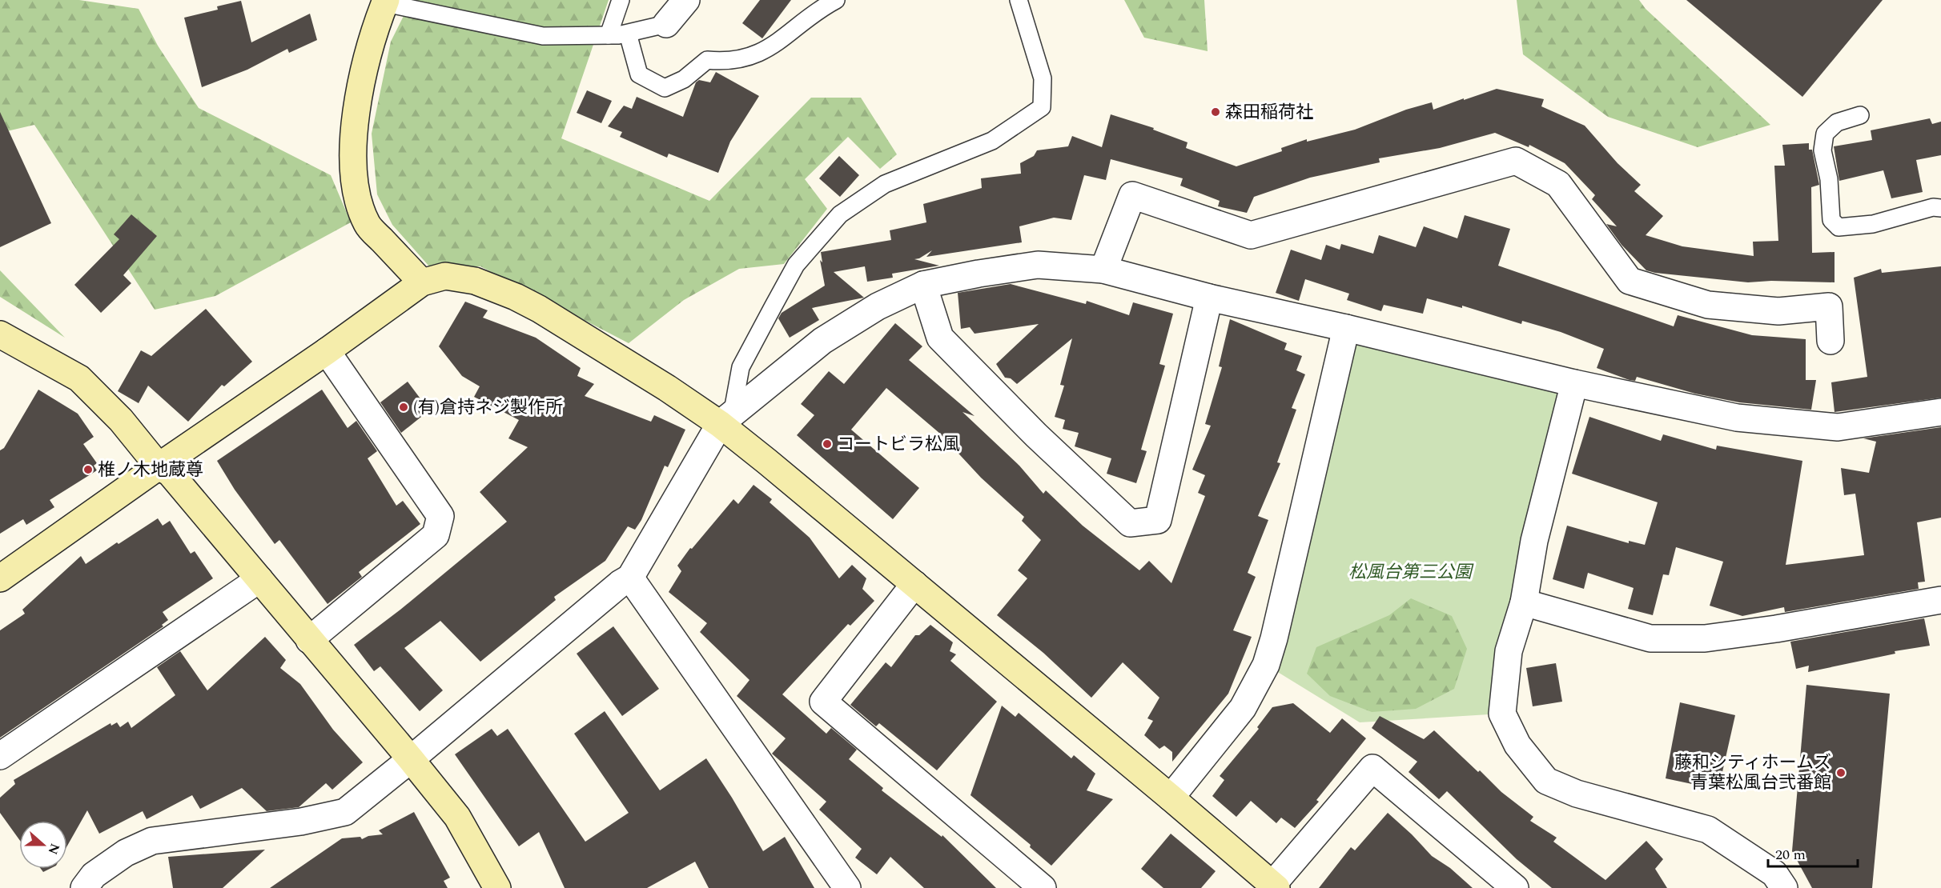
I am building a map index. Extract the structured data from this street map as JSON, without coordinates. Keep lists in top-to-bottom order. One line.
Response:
{"parks":["松風台第三公園"],"places":["森田稲荷社","(有)倉持ネジ製作所","コートビラ松風","椎ノ木地蔵尊","藤和シティホームズ 青葉松風台弐番館"],"scale_bar":"20 m","north":"right"}
